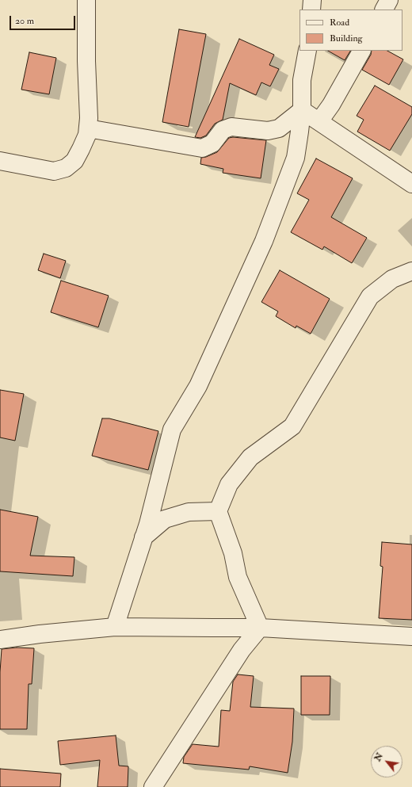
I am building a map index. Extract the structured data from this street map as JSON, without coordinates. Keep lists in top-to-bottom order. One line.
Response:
{"legend":["Road","Building"],"scale_bar":"20 m","north":"top left"}
